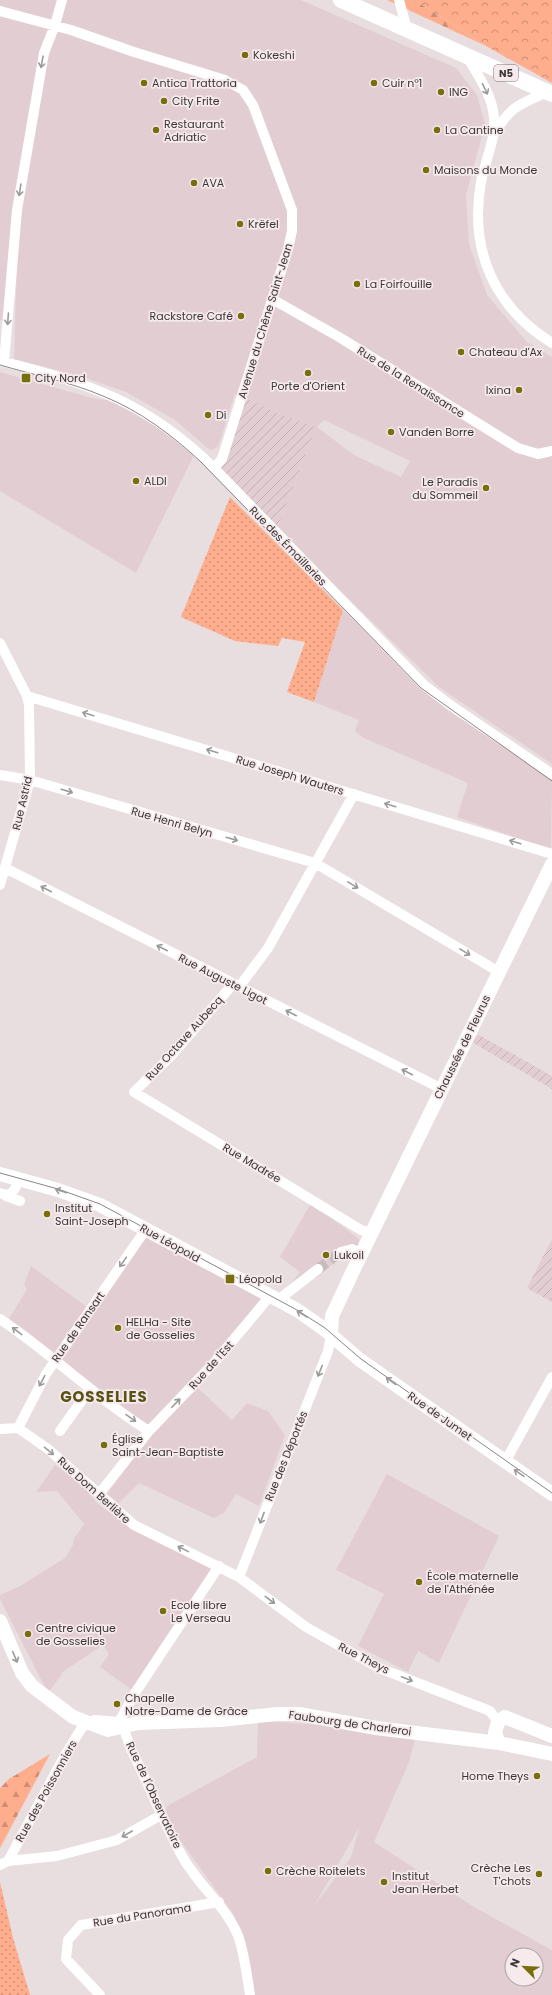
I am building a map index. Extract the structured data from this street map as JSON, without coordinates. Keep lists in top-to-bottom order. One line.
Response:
{"streets":{"main road":["N5","Chaussée de Fleurus","Rue Léopold","Rue de Jumet","Faubourg de Charleroi"],"street":["Avenue du Chêne Saint-Jean","Rue de la Renaissance","Rue des Émailleries","Rue Joseph Wauters","Rue Astrid","Rue Henri Belyn","Rue Auguste Ligot","Rue Octave Aubecq","Rue Madrée","Rue de Ransart","Rue de l'Est","Rue des Déportés","Rue Dom Berlière","Rue Theys","Rue des Poissonniers","Rue de l'Observatoire","Rue du Panorama"]},"crossings":[["Avenue du Chêne Saint-Jean","Rue de la Renaissance"],["Avenue du Chêne Saint-Jean","Rue des Émailleries"],["Rue Joseph Wauters","Rue Astrid"],["Rue Astrid","Rue Henri Belyn"],["Rue Astrid","Rue Auguste Ligot"],["Rue Henri Belyn","Chaussée de Fleurus"],["Rue Auguste Ligot","Rue Octave Aubecq"],["Rue Auguste Ligot","Chaussée de Fleurus"],["Rue Octave Aubecq","Rue Madrée"],["Chaussée de Fleurus","Rue Madrée"],["Chaussée de Fleurus","Rue Léopold"],["Chaussée de Fleurus","Rue de Jumet"],["Chaussée de Fleurus","Rue des Déportés"],["Rue Léopold","Rue de Ransart"],["Rue Léopold","Rue de l'Est"],["Rue Léopold","Rue de Jumet"],["Rue Léopold","Rue des Déportés"],["Rue de Ransart","Rue Dom Berlière"],["Rue de l'Est","Rue Dom Berlière"],["Rue de Jumet","Rue des Déportés"],["Rue des Déportés","Rue Dom Berlière"],["Rue des Déportés","Rue Theys"],["Rue Dom Berlière","Rue Theys"],["Rue Theys","Faubourg de Charleroi"],["Faubourg de Charleroi","Rue des Poissonniers"],["Faubourg de Charleroi","Rue de l'Observatoire"],["Rue de l'Observatoire","Rue du Panorama"]],"one_way":["Rue Joseph Wauters","Rue Henri Belyn","Rue Auguste Ligot","Rue Léopold","Rue de Ransart","Rue de l'Est","Rue de Jumet","Rue des Déportés","Rue Theys"],"districts":["GOSSELIES"],"places":{"other":["Kokeshi","Antica Trattoria","Cuir n°1","ING","City Frite","Restaurant Adriatic","La Cantine","Maisons du Monde","AVA","Krëfel","La Foirfouille","Rackstore Café","Chateau d'Ax","Porte d'Orient","Ixina","Di","Vanden Borre","ALDI","Le Paradis du Sommeil","Institut Saint-Joseph","Lukoil","HELHa - Site de Gosselies","Église Saint-Jean-Baptiste","École maternelle de l'Athénée","Ecole libre Le Verseau","Centre civique de Gosselies","Chapelle Notre-Dame de Grâce","Home Theys","Crèche Roitelets","Crèche Les T'chots","Institut Jean Herbet"],"transit":["City Nord","Léopold"]},"north":"top left"}
